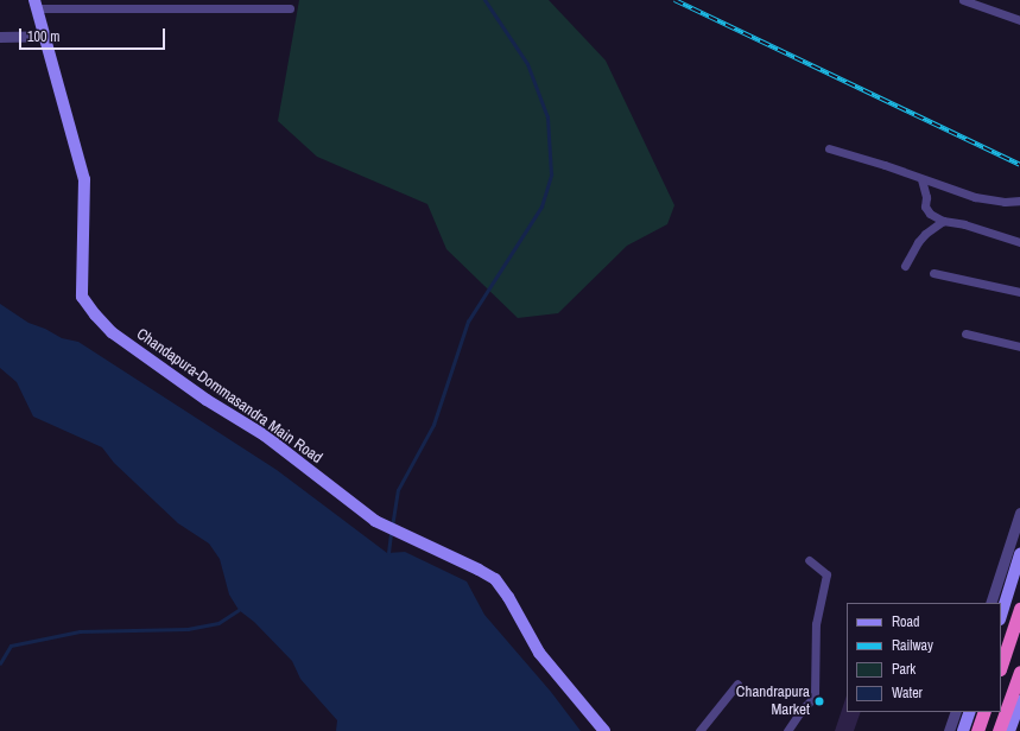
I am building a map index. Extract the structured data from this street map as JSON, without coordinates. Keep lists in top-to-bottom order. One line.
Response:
{"streets":{"main road":["Chandapura-Dommasandra Main Road"]},"places":["Chandrapura Market"],"legend":["Road","Railway","Park","Water"],"scale_bar":"100 m"}
